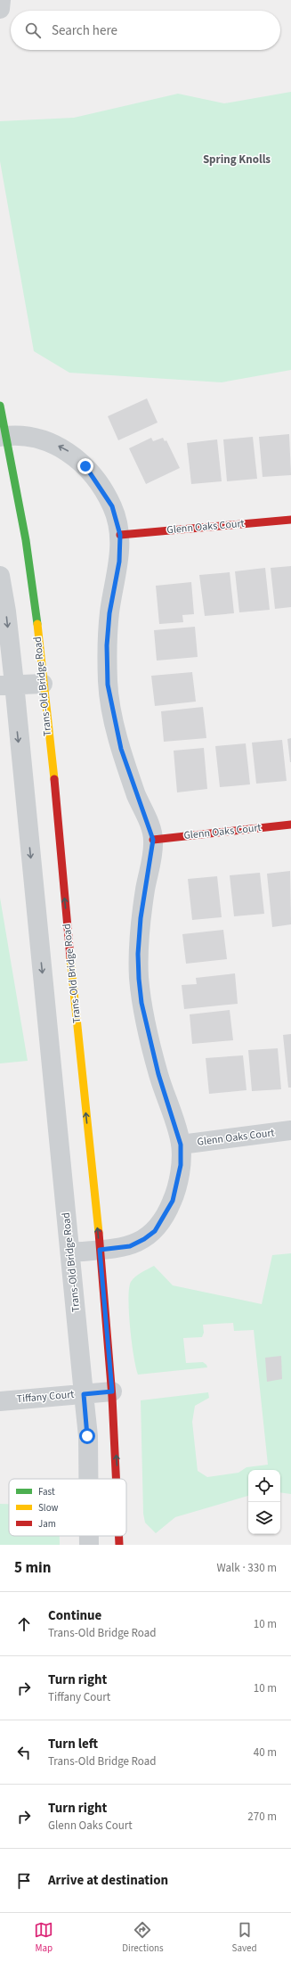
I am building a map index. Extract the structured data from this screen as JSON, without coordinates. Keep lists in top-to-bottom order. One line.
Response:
{"streets":{"street":["Glenn Oaks Court","Trans-Old Bridge Road","Tiffany Court"]},"crossings":[["Trans-Old Bridge Road","Tiffany Court"]],"districts":["Spring Knolls"],"legend":["Fast","Slow","Jam"],"page":{"search":"Search here","heading":["5 min","Walk · 330 m"],"list":[["Continue","Trans-Old Bridge Road","10 m"],["Turn right","Tiffany Court","10 m"],["Turn left","Trans-Old Bridge Road","40 m"],["Turn right","Glenn Oaks Court","270 m"],"Arrive at destination"],"nav":["Map","Directions","Saved"]}}
